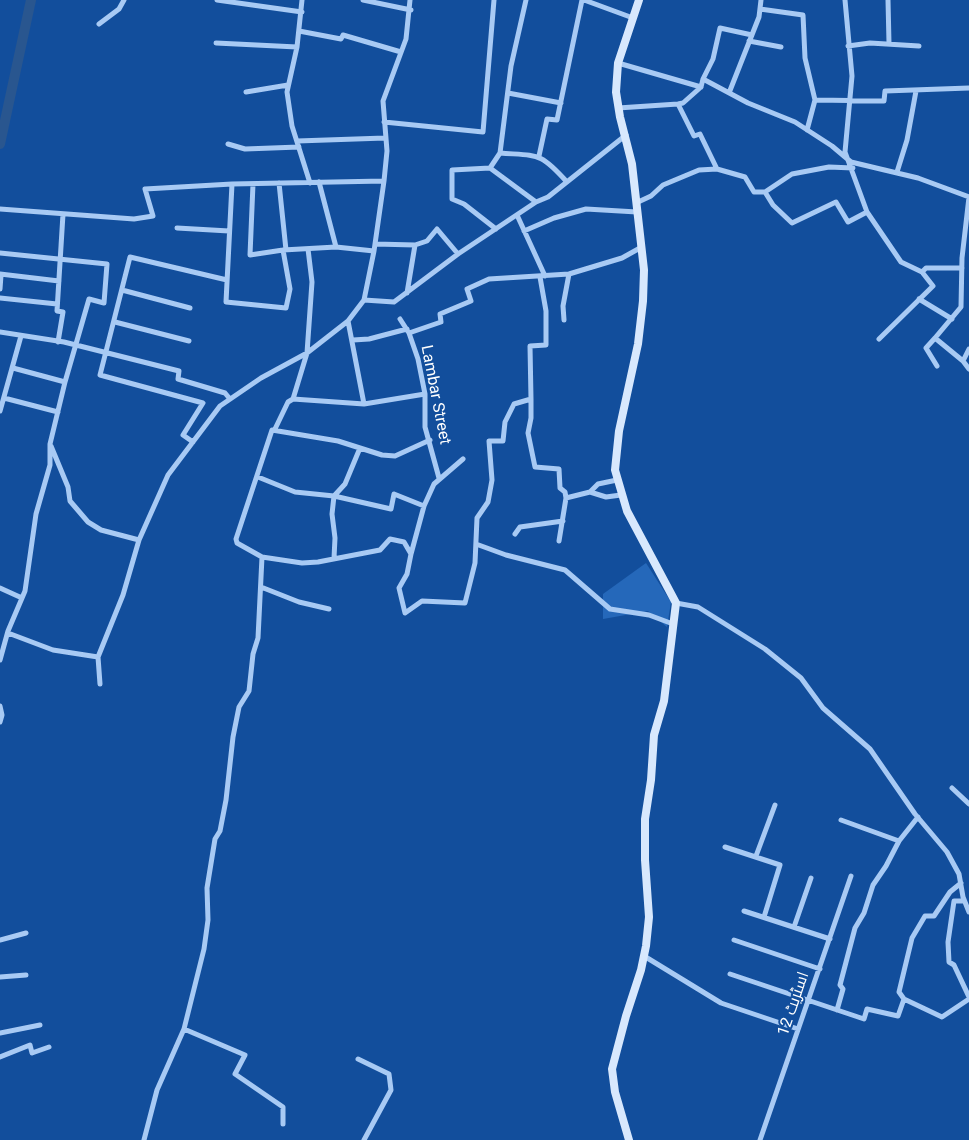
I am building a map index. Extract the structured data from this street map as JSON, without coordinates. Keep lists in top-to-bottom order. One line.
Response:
{"streets":{"street":["Lambar Street","اسٹریٹ 12"]}}
